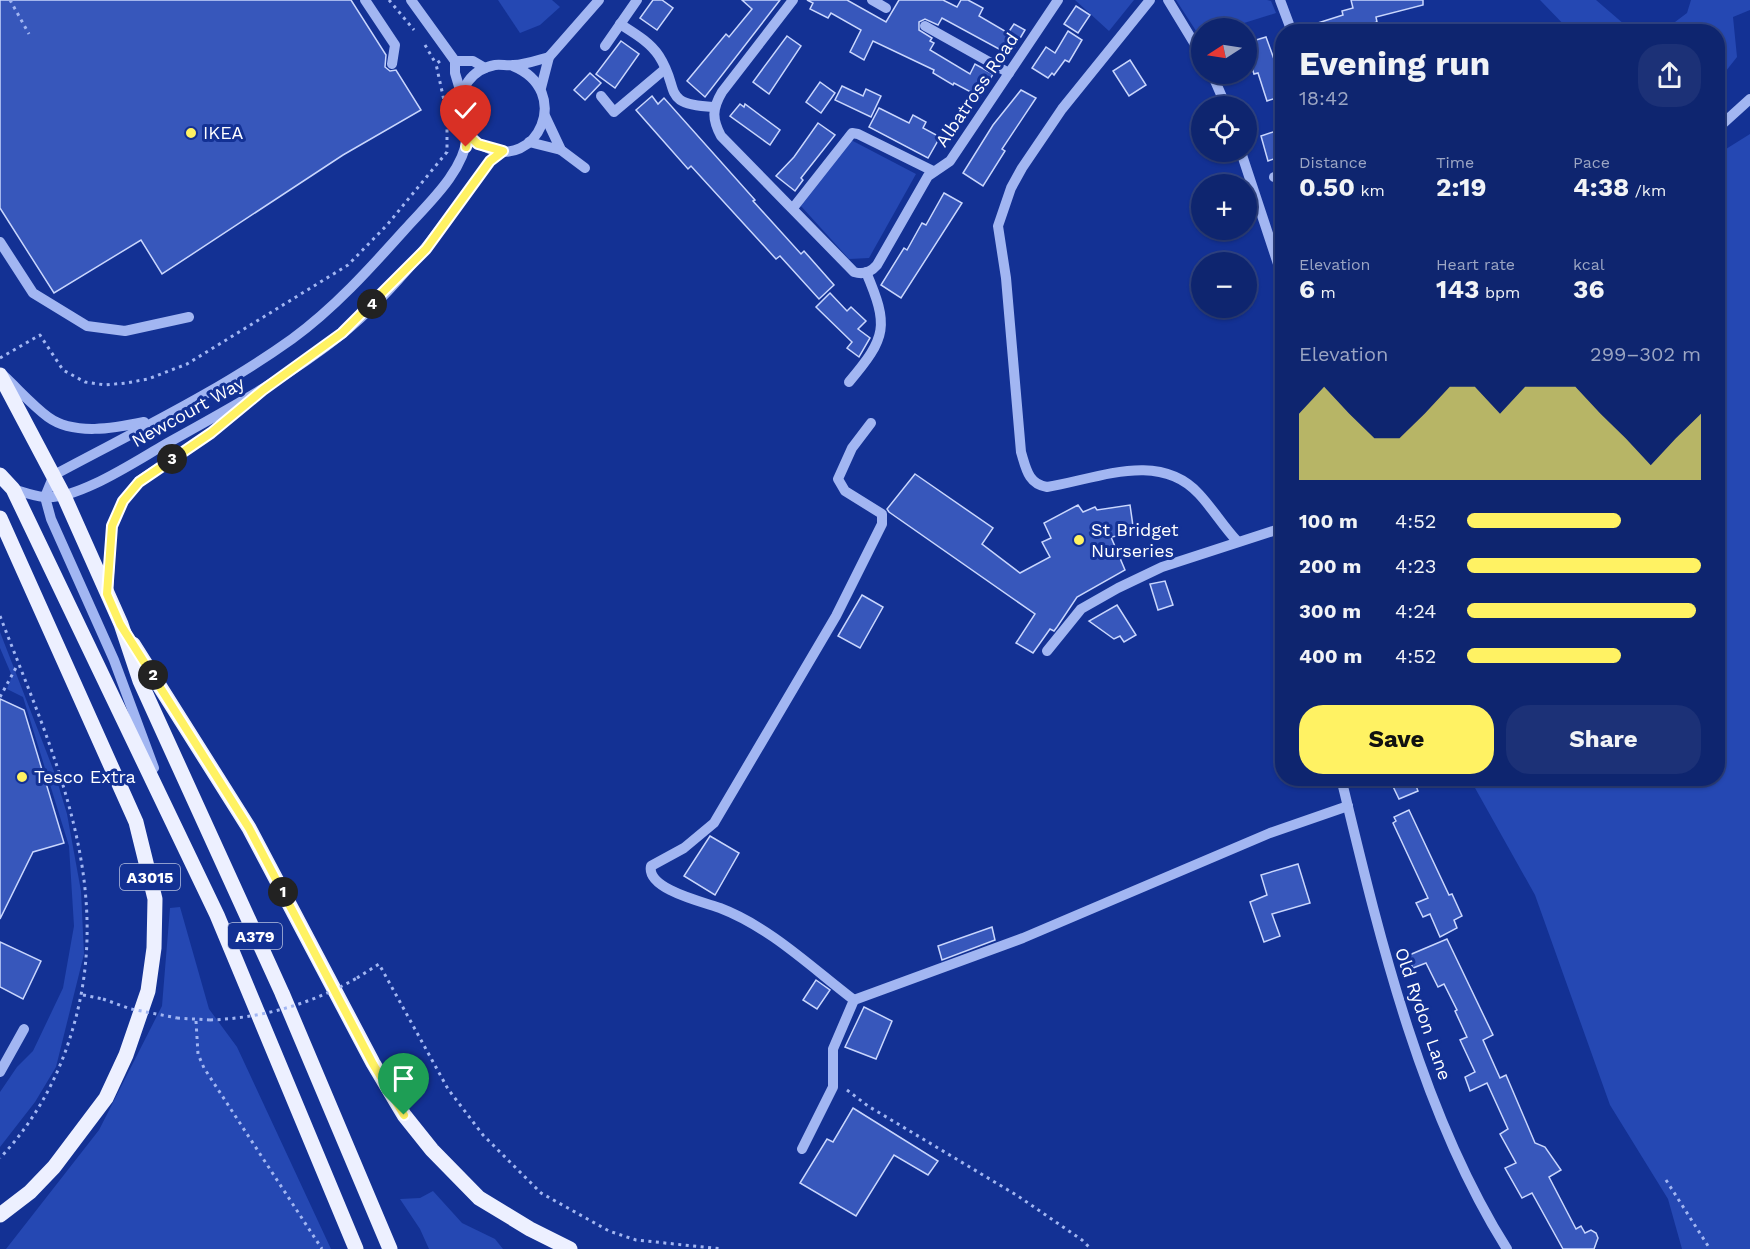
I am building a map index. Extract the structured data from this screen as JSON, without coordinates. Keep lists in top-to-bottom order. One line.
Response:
{"streets":{"main road":["A3015","A379"],"street":["Albatross Road","Newcourt Way","Old Rydon Lane"]},"crossings":[["Newcourt Way","A379"]],"places":["IKEA","St Bridget Nurseries","Tesco Extra"],"north":"left","page":{"map_buttons":["+","−"],"heading":["Evening run","18:42"],"stats":[["Distance","0.50 km"],["Time","2:19"],["Pace","4:38 /km"],["Elevation","6 m"],["Heart rate","143 bpm"],["kcal","36"]],"pins":["4","3","2","1"],"chart":["Elevation","299–302 m"],"list":[{"name":"100 m","note":"4:52"},{"name":"200 m","note":"4:23"},{"name":"300 m","note":"4:24"},{"name":"400 m","note":"4:52"}],"buttons":["Save","Share"]}}
